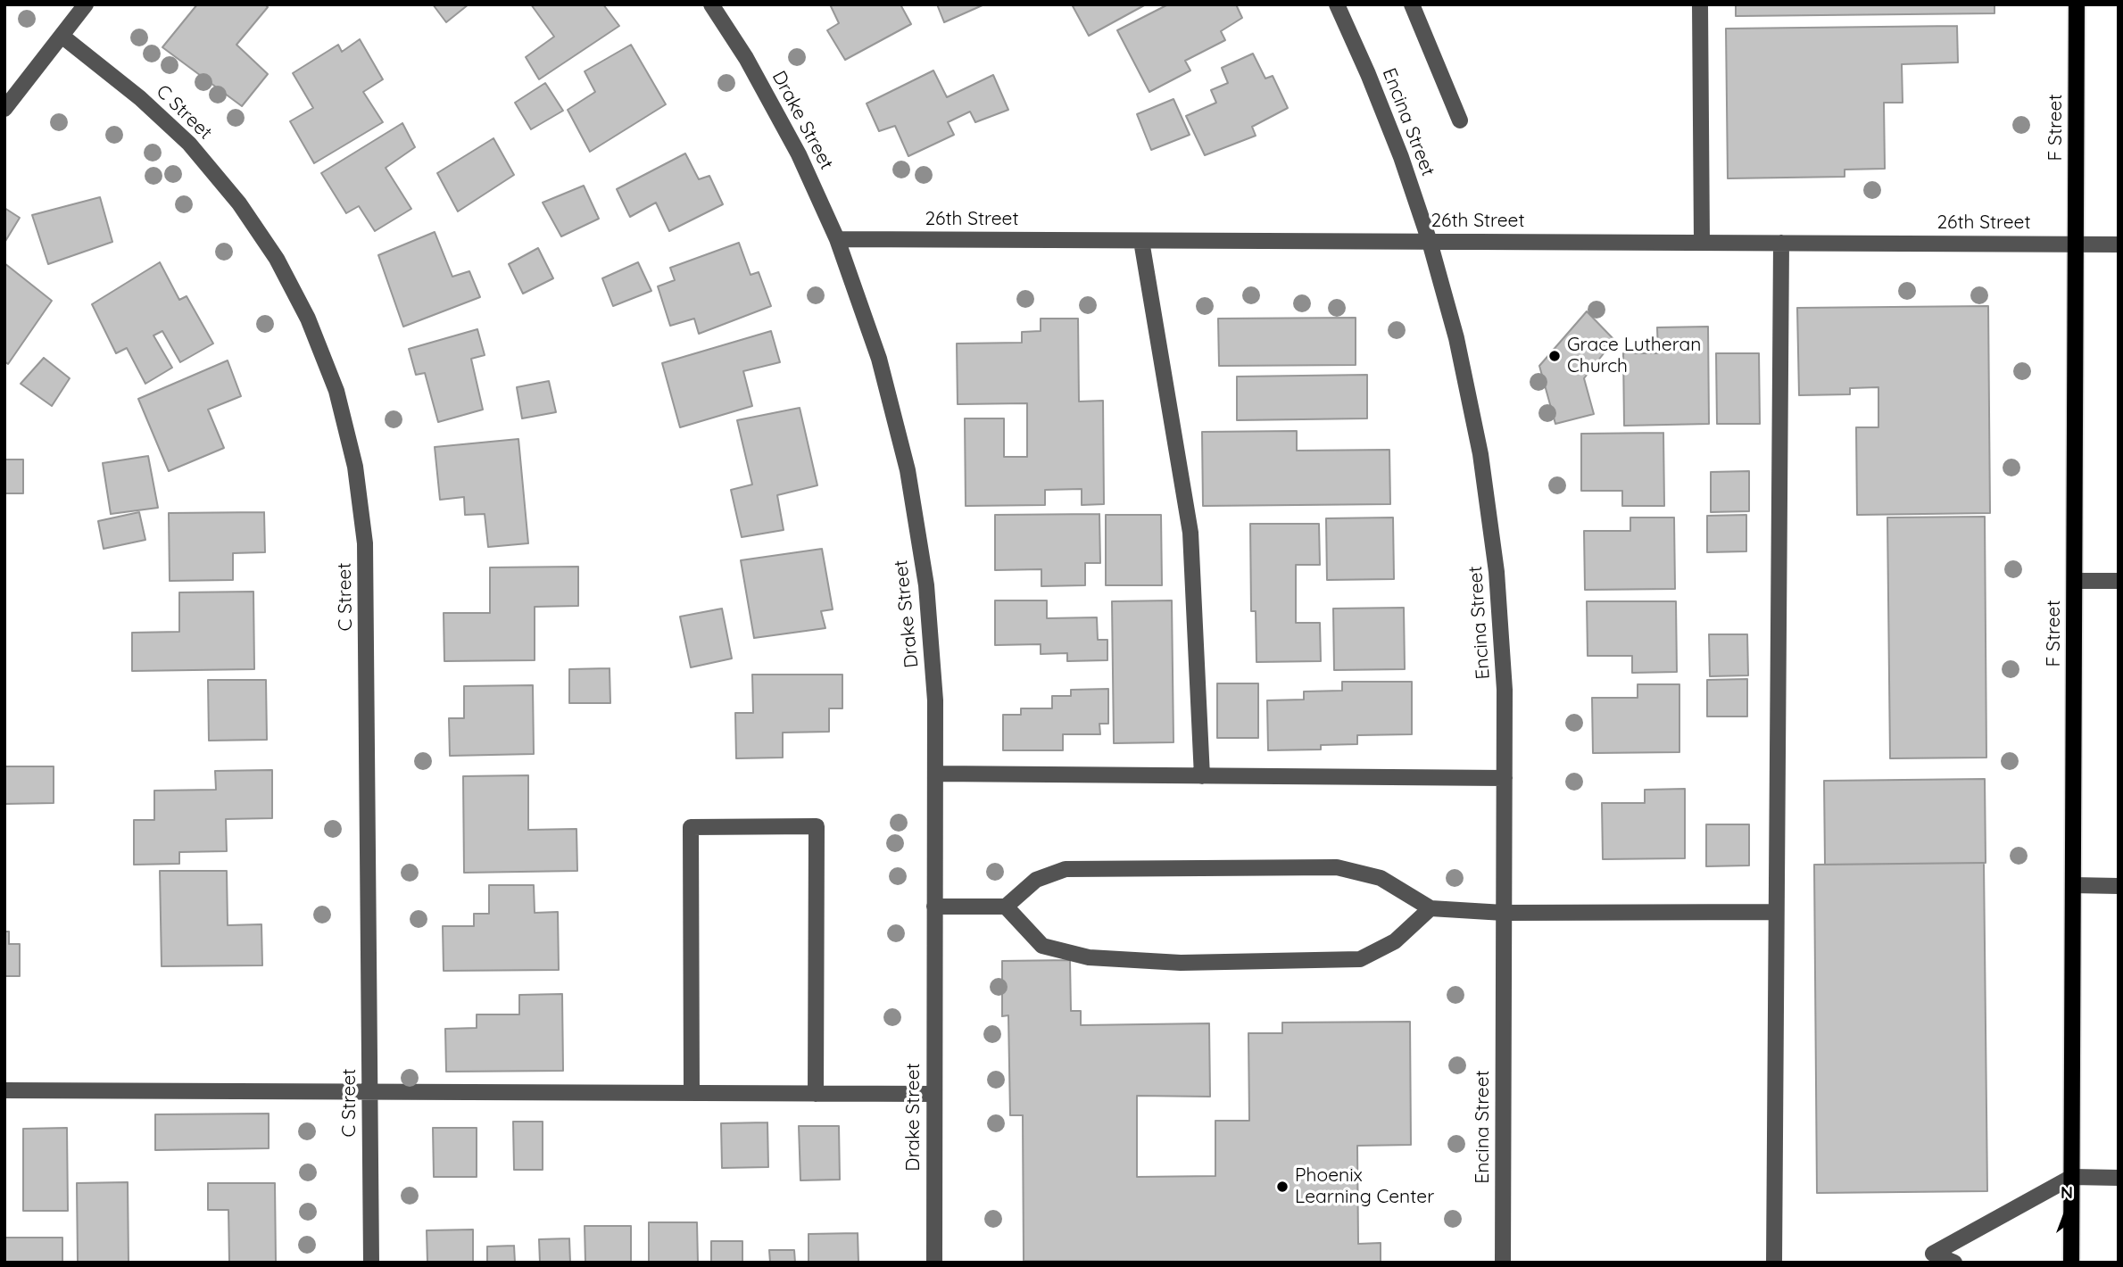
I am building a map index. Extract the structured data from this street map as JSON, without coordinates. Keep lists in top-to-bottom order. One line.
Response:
{"streets":{"main road":["F Street"],"street":["C Street","Drake Street","Encina Street","26th Street"]},"crossings":[["Drake Street","26th Street"],["Encina Street","26th Street"],["F Street","26th Street"]],"places":["Grace Lutheran Church","Phoenix Learning Center"],"north":"top"}
